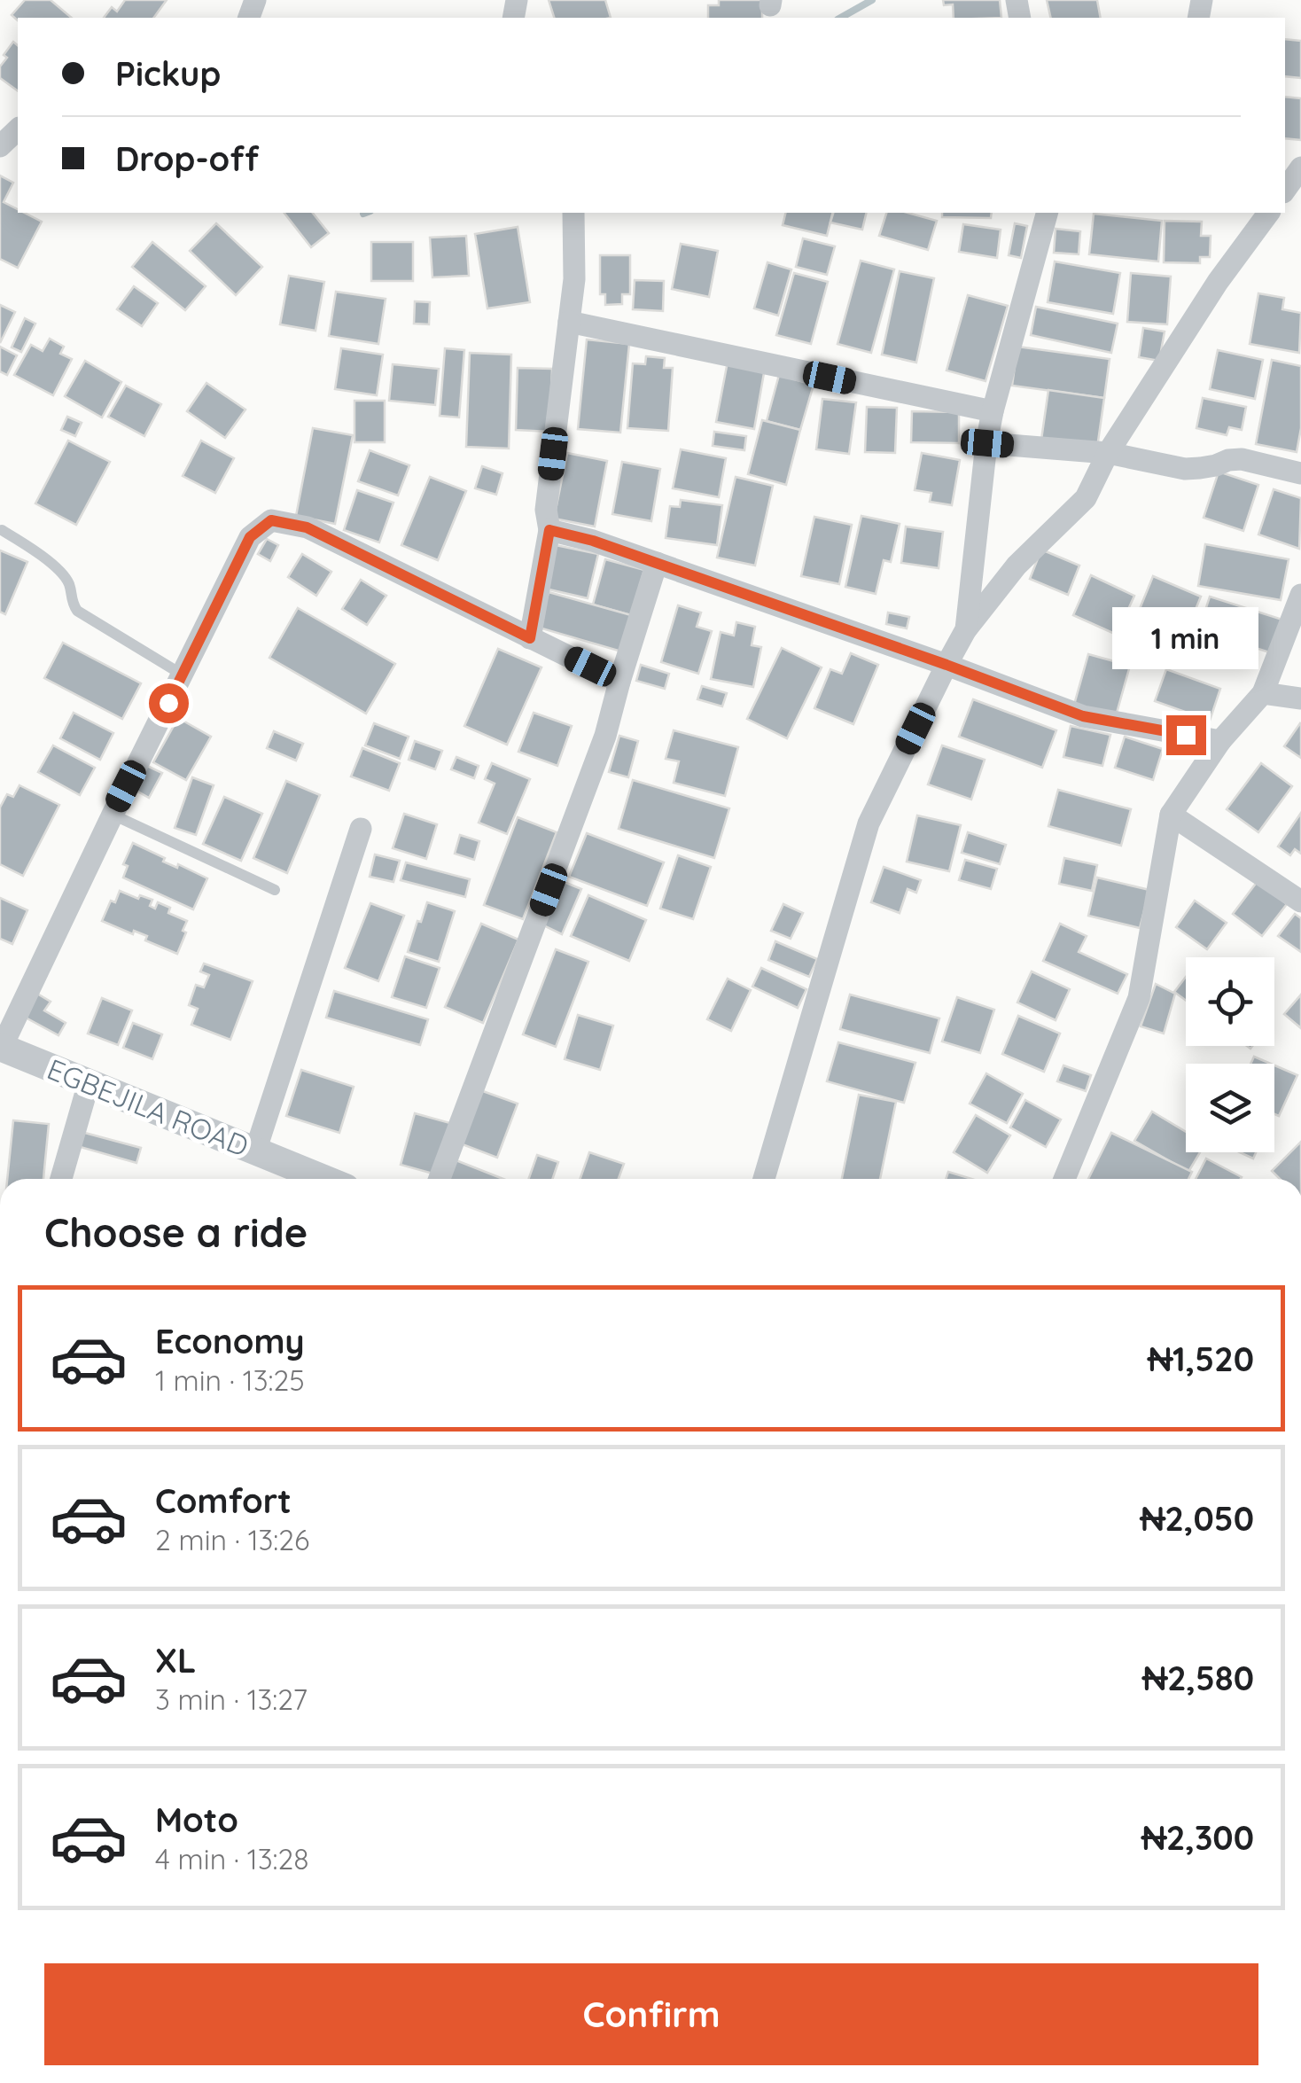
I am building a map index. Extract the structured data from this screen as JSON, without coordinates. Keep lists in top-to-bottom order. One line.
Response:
{"streets":{"street":["EGBEJILA ROAD"]},"page":{"banner":["Pickup","Drop-off"],"bubble":"1 min","heading":"Choose a ride","list":[{"name":"Economy","note":"1 min · 13:25","value":"₦1,520"},{"name":"Comfort","note":"2 min · 13:26","value":"₦2,050"},{"name":"XL","note":"3 min · 13:27","value":"₦2,580"},{"name":"Moto","note":"4 min · 13:28","value":"₦2,300"}],"buttons":"Confirm"}}
